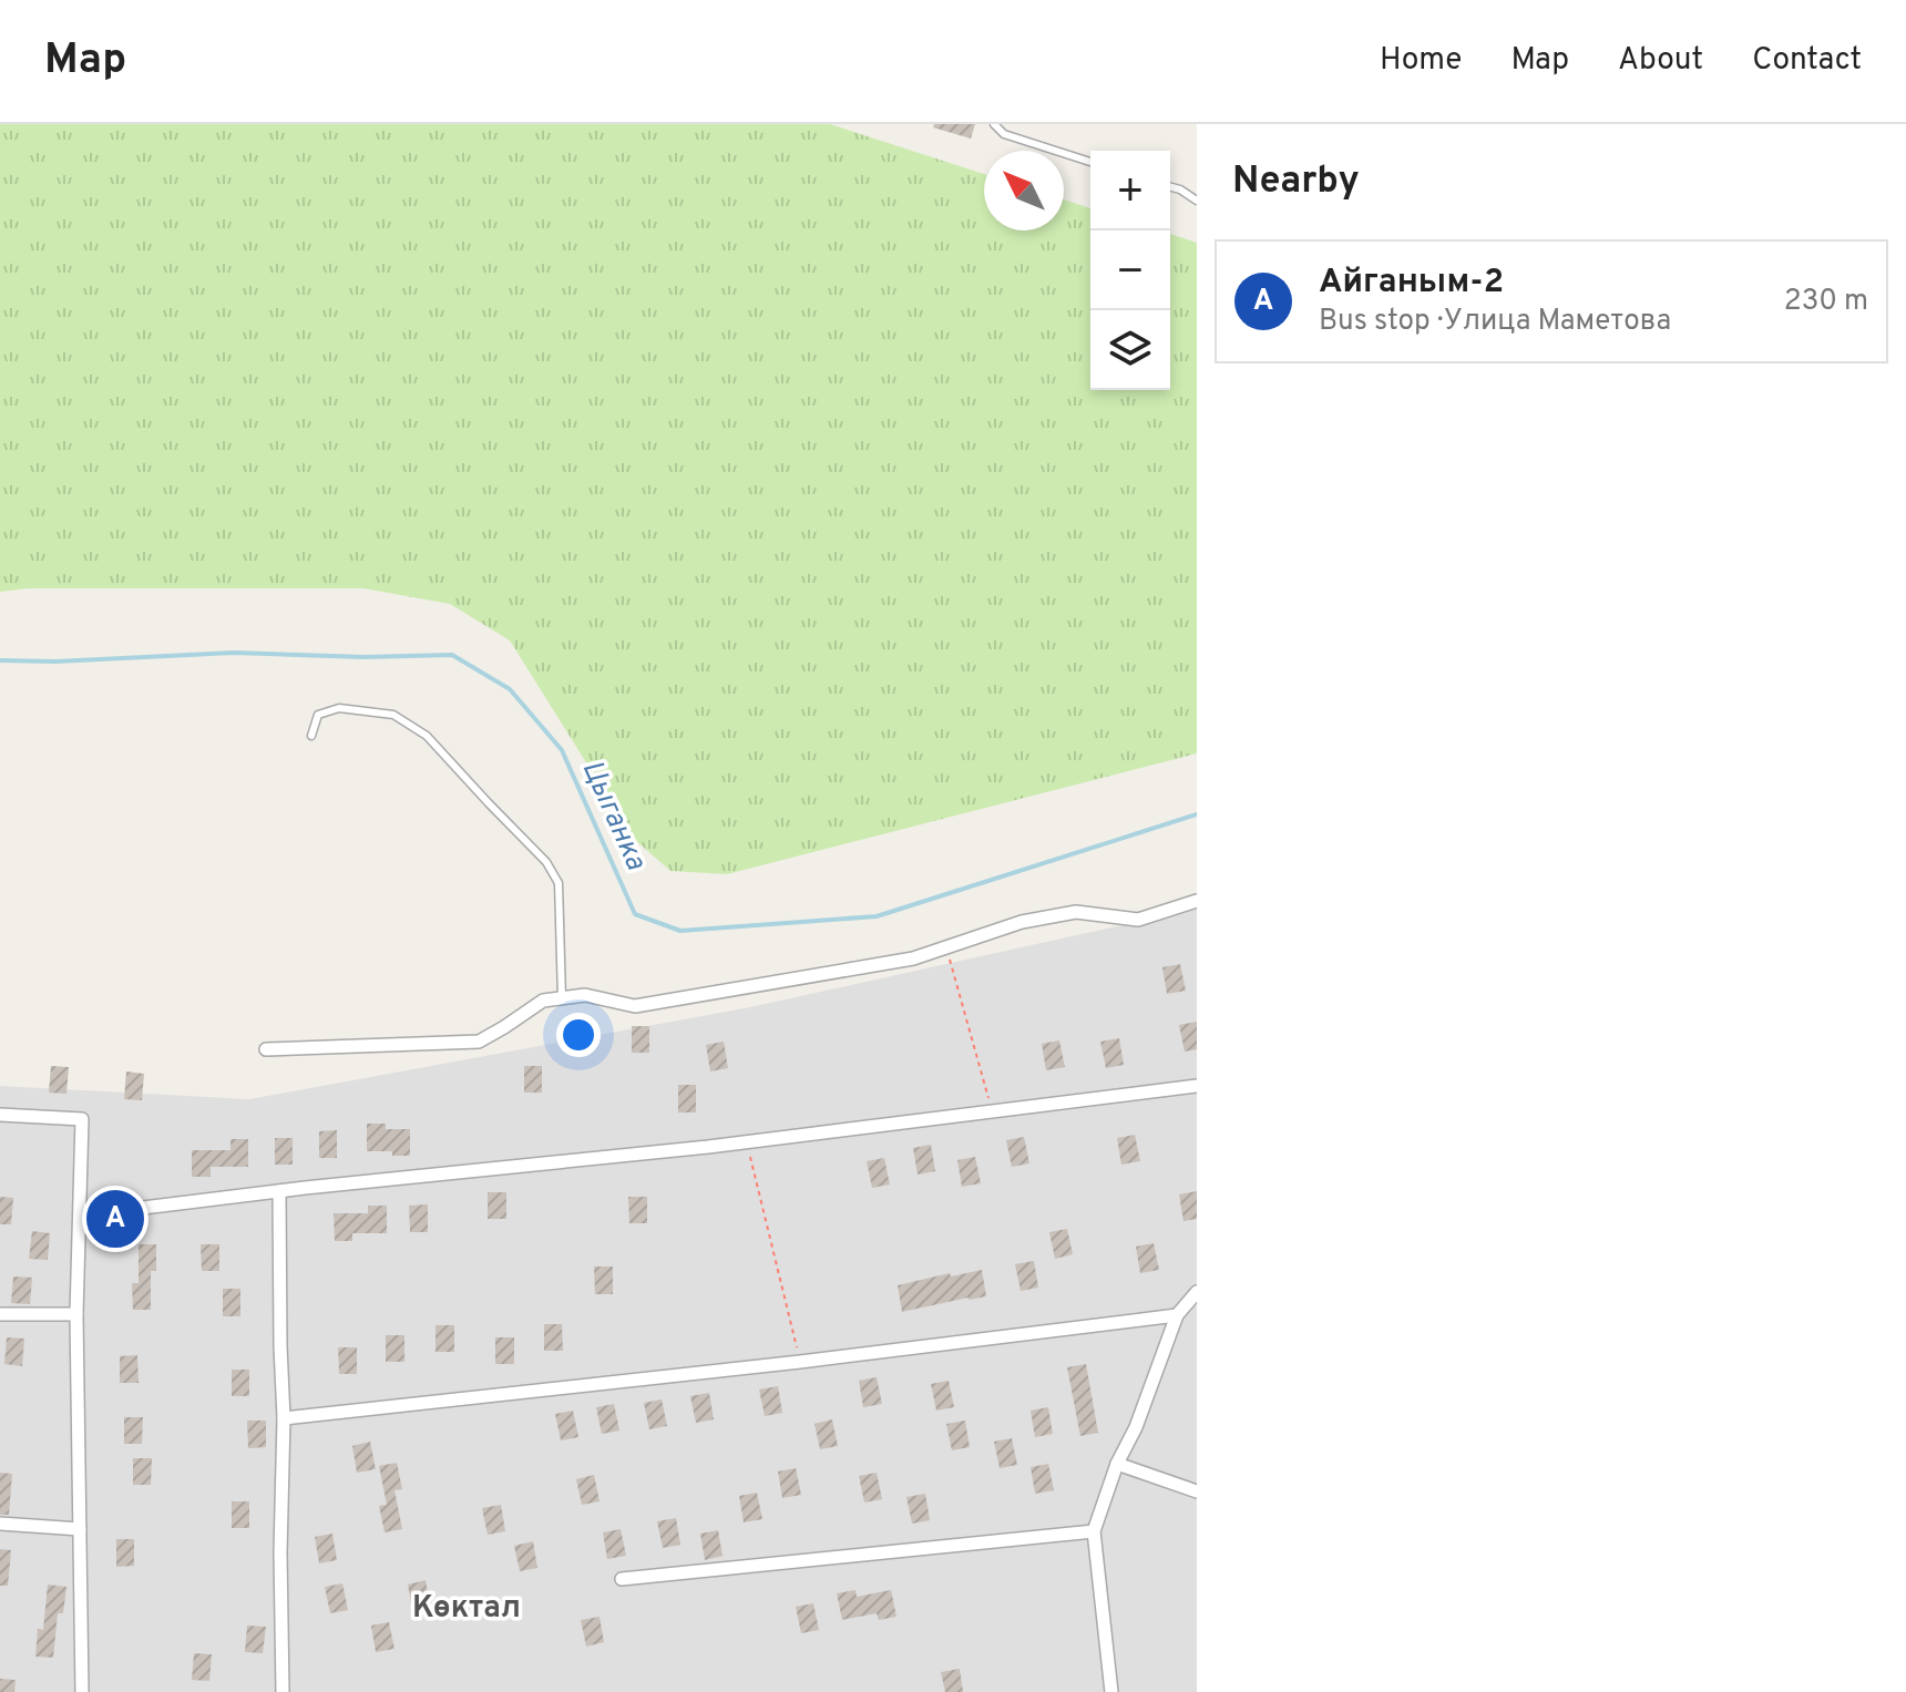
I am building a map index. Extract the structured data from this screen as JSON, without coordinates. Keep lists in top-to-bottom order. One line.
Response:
{"districts":["Көктал"],"water":["Цыганка"],"north":"top left","page":{"header":"Map","nav":["Home","Map","About","Contact"],"heading":"Nearby","map_buttons":["+","−"],"list":[{"mark":"A","name":"Айганым-2","note":"Bus stop · Улица Маметова","value":"230 m"}],"pins":"A"}}
